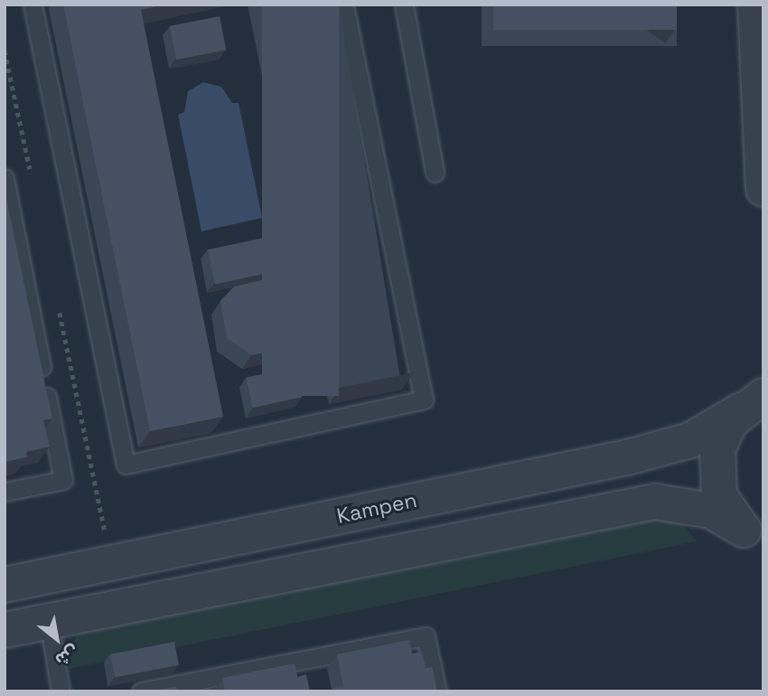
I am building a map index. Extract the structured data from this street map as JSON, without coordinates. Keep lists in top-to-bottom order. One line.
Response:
{"streets":{"street":["Kampen"]},"north":"bottom right"}
